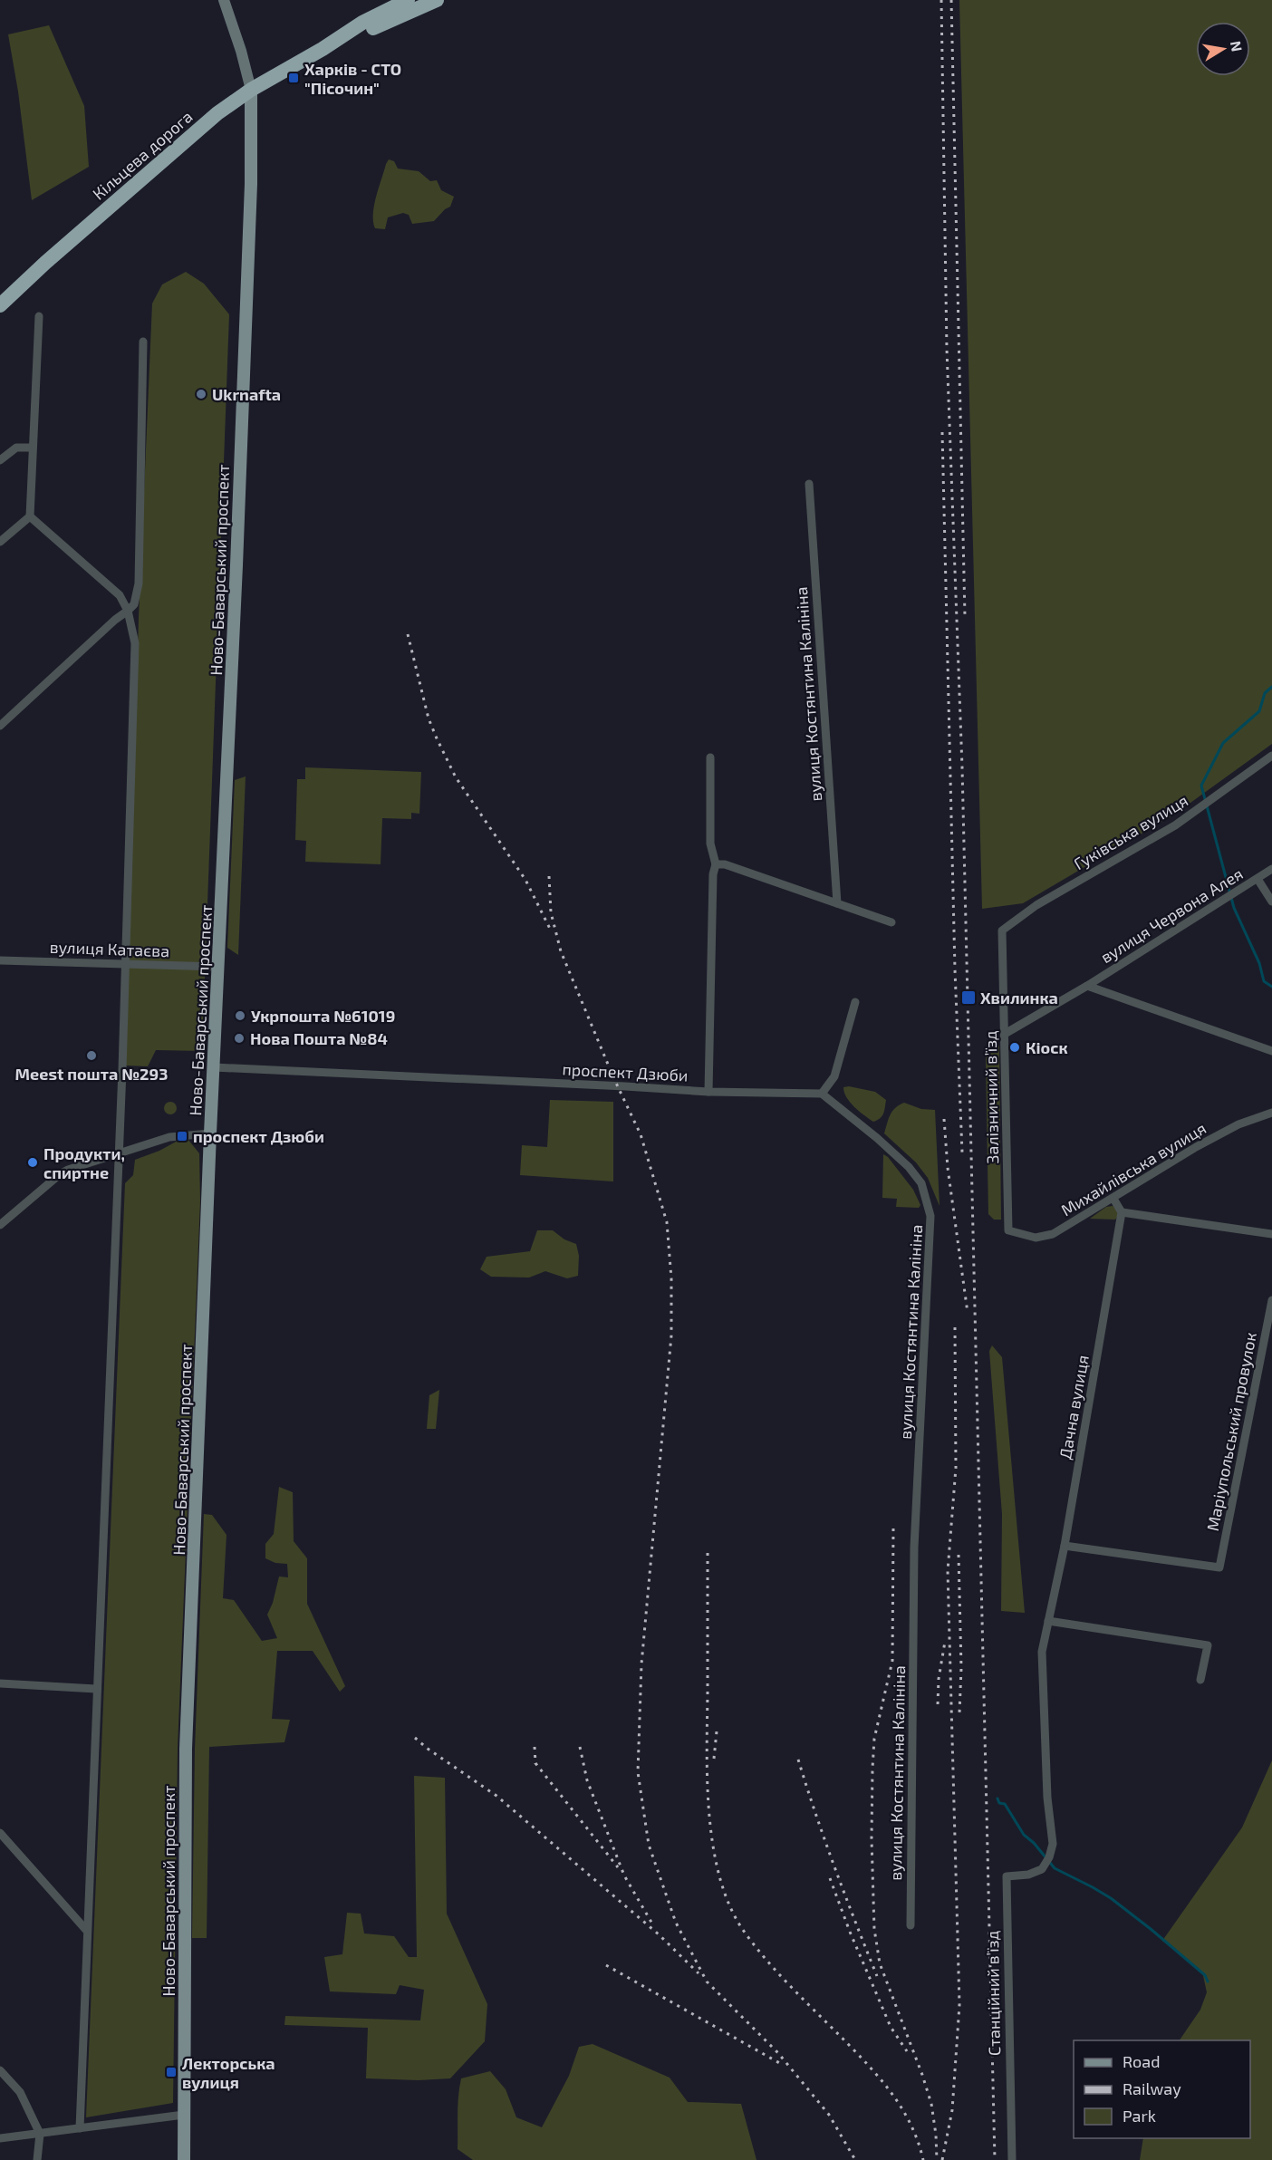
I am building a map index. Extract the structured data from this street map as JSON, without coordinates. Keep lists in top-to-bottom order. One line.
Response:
{"streets":{"highway":["Кільцева дорога"],"main road":["Ново-Баварський проспект"],"street":["вулиця Костянтина Калініна","Гуківська вулиця","вулиця Червона Алея","вулиця Катаєва","проспект Дзюби","Залізничний в’їзд","Михайлівська вулиця","Дачна вулиця","Маріупольський провулок","Станційний в’їзд"]},"crossings":[["Кільцева дорога","Ново-Баварський проспект"],["Ново-Баварський проспект","вулиця Катаєва"],["Ново-Баварський проспект","проспект Дзюби"],["Гуківська вулиця","Залізничний в’їзд"],["вулиця Червона Алея","Залізничний в’їзд"],["Залізничний в’їзд","Михайлівська вулиця"],["Дачна вулиця","Маріупольський провулок"],["Дачна вулиця","Станційний в’їзд"]],"places":{"transit":["Харків - СТО \"Пісочин\"","Хвилинка","проспект Дзюби","Лекторська вулиця"],"other":["Ukrnafta","Укрпошта №61019","Нова Пошта №84","Кіоск","Meest пошта №293","Продукти, спиртне"]},"legend":["Road","Railway","Park"],"north":"right"}
